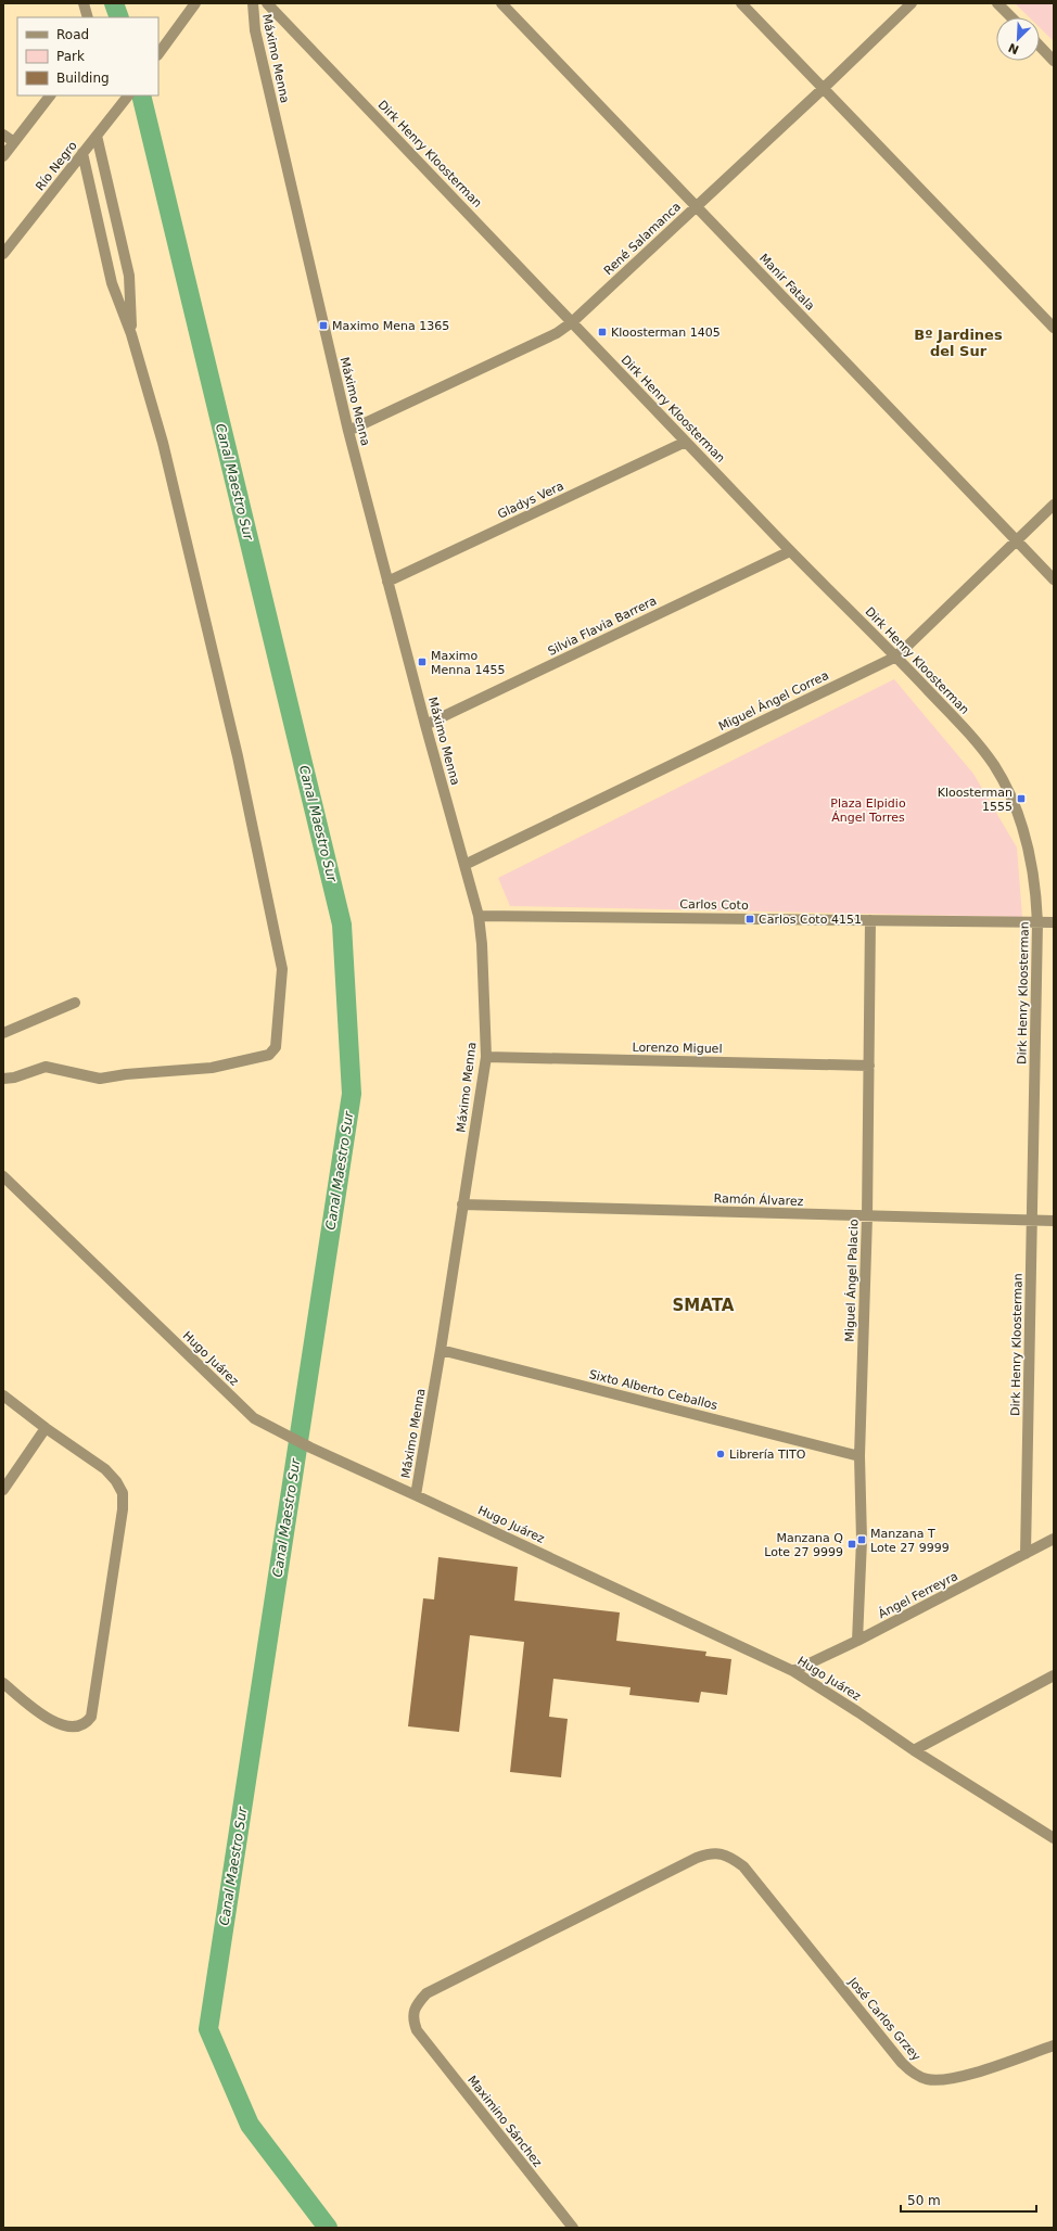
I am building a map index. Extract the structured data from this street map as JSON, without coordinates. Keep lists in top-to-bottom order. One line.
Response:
{"streets":{"street":["Máximo Menna","Dirk Henry Kloosterman","Río Negro","René Salamanca","Manir Fatala","Gladys Vera","Silvia Flavia Barrera","Miguel Ángel Correa","Carlos Coto","Lorenzo Miguel","Ramón Álvarez","Miguel Ángel Palacio","Hugo Juárez","Sixto Alberto Ceballos","Ángel Ferreyra","José Carlos Grzey","Maximino Sánchez"]},"crossings":[["Máximo Menna","René Salamanca"],["Máximo Menna","Gladys Vera"],["Máximo Menna","Silvia Flavia Barrera"],["Máximo Menna","Miguel Ángel Correa"],["Máximo Menna","Carlos Coto"],["Máximo Menna","Lorenzo Miguel"],["Máximo Menna","Ramón Álvarez"],["Máximo Menna","Hugo Juárez"],["Máximo Menna","Sixto Alberto Ceballos"],["Dirk Henry Kloosterman","René Salamanca"],["Dirk Henry Kloosterman","Gladys Vera"],["Dirk Henry Kloosterman","Silvia Flavia Barrera"],["Dirk Henry Kloosterman","Miguel Ángel Correa"],["Dirk Henry Kloosterman","Carlos Coto"],["Dirk Henry Kloosterman","Ramón Álvarez"],["Dirk Henry Kloosterman","Ángel Ferreyra"],["René Salamanca","Manir Fatala"],["Manir Fatala","Miguel Ángel Correa"],["Carlos Coto","Miguel Ángel Palacio"],["Lorenzo Miguel","Miguel Ángel Palacio"],["Ramón Álvarez","Miguel Ángel Palacio"],["Miguel Ángel Palacio","Sixto Alberto Ceballos"],["Miguel Ángel Palacio","Ángel Ferreyra"],["Hugo Juárez","Ángel Ferreyra"],["José Carlos Grzey","Maximino Sánchez"]],"districts":["Bº Jardines del Sur","SMATA"],"water":["Canal Maestro Sur"],"parks":["Plaza Elpidio Ángel Torres"],"places":{"transit":["Maximo Mena 1365","Kloosterman 1405","Maximo Menna 1455","Kloosterman 1555","Carlos Coto 4151","Manzana T Lote 27 9999","Manzana Q Lote 27 9999"],"other":["Librería TITO"]},"legend":["Road","Park","Building"],"scale_bar":"50 m","north":"bottom left"}
